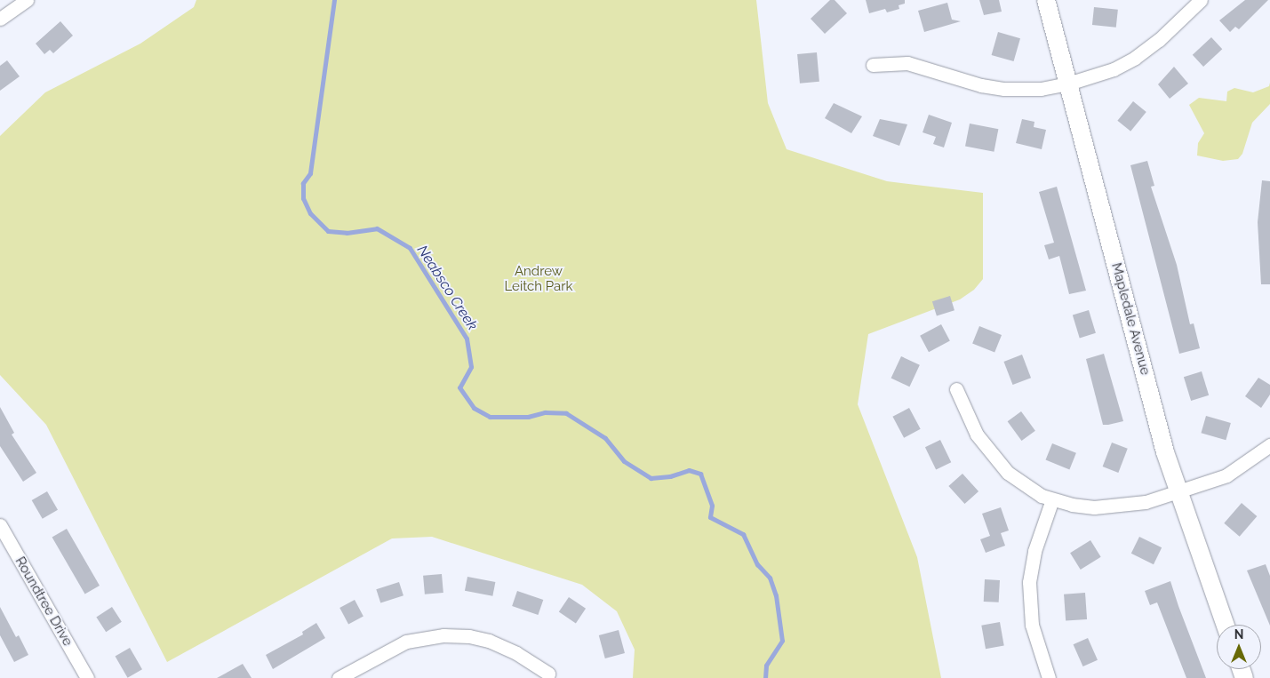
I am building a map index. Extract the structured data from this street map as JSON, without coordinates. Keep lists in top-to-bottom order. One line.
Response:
{"streets":{"street":["Mapledale Avenue","Roundtree Drive"]},"water":["Neabsco Creek"],"parks":["Andrew Leitch Park"],"north":"top"}
